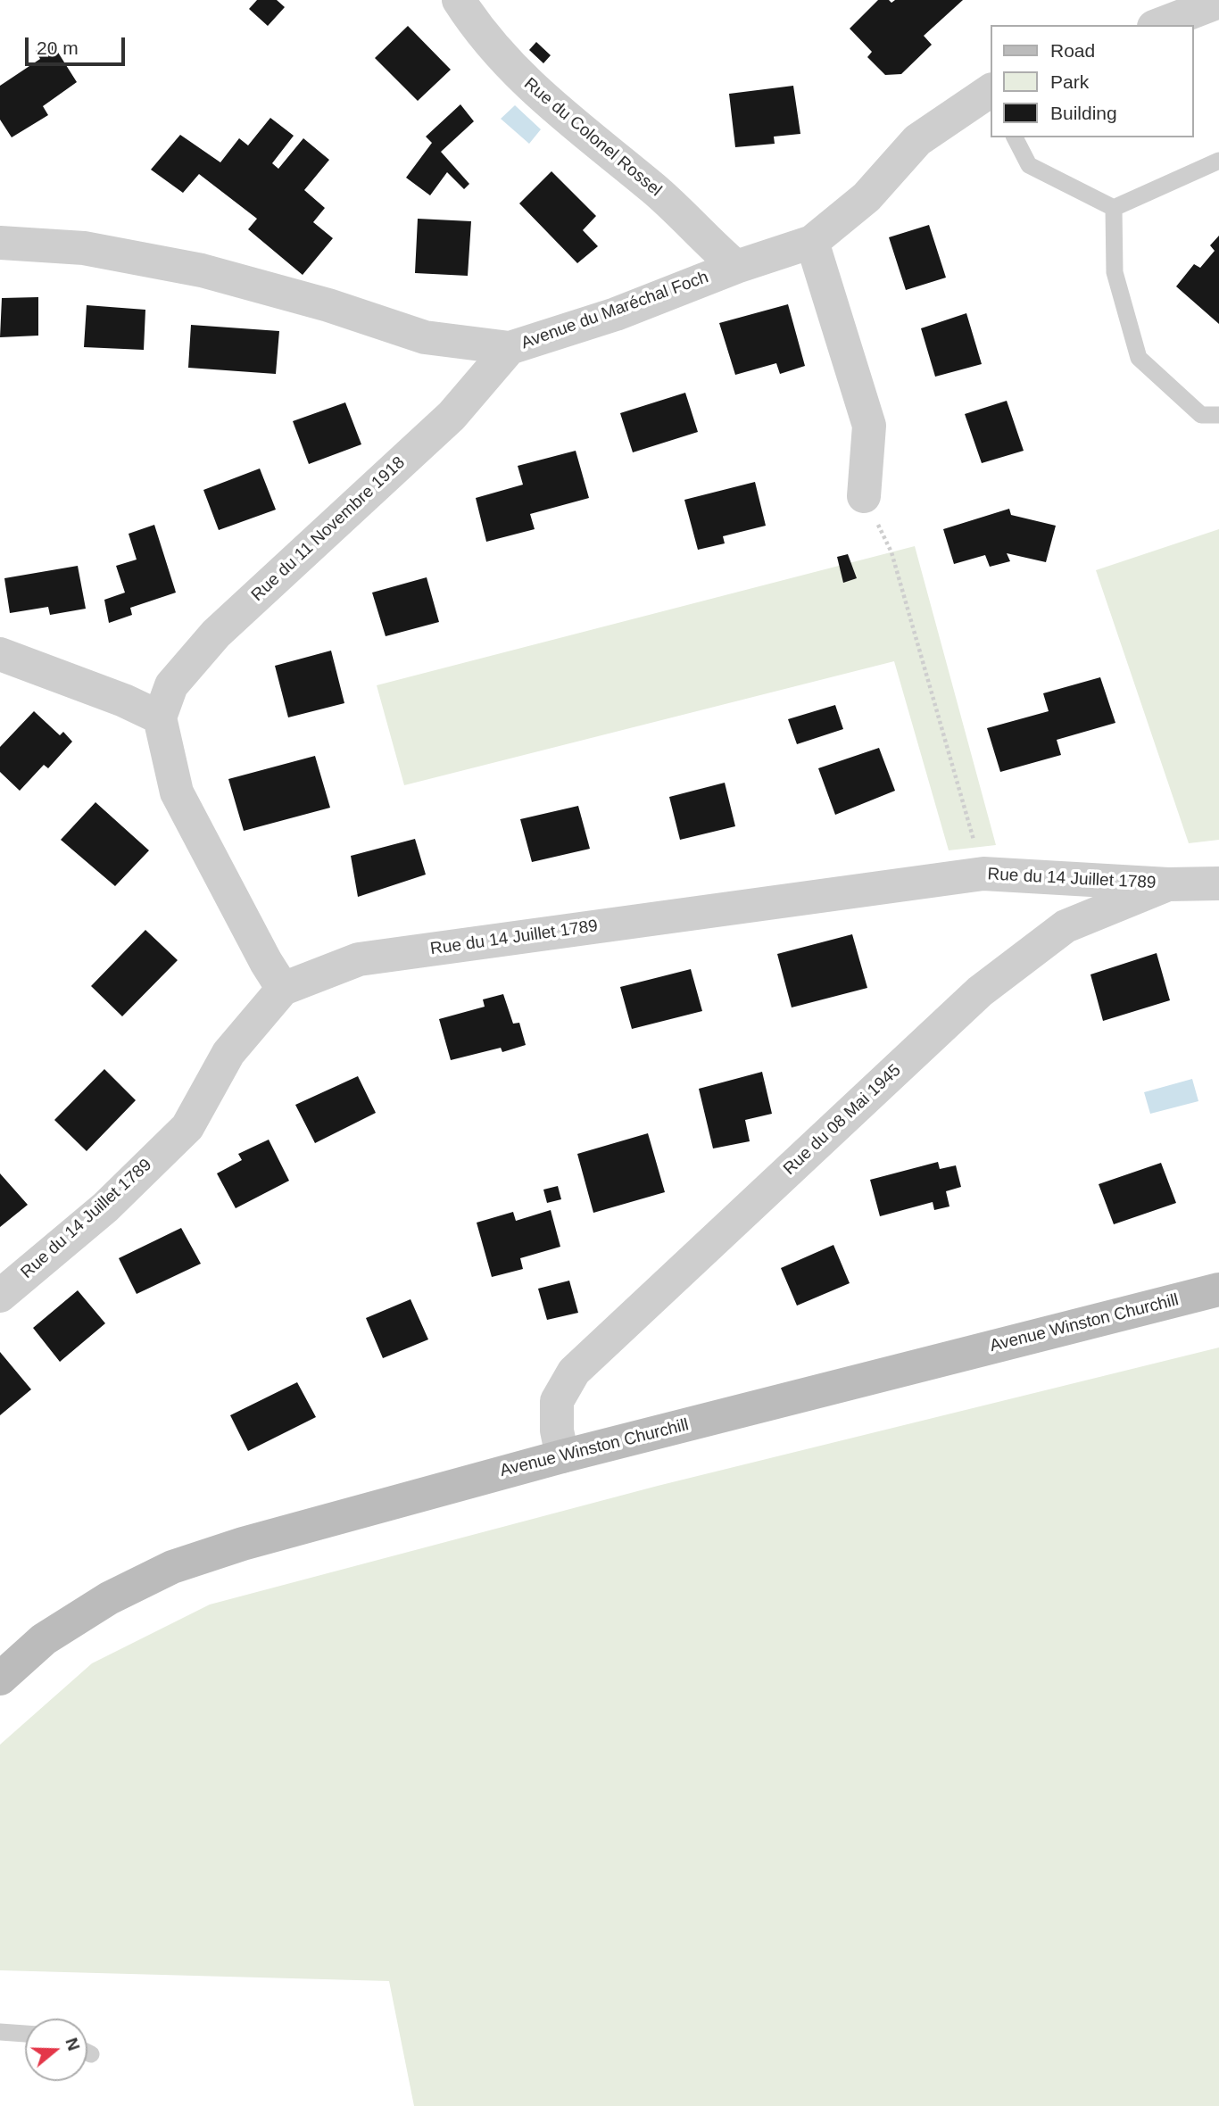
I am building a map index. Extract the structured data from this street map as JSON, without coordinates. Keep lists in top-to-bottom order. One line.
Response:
{"streets":{"main road":["Avenue Winston Churchill"],"street":["Rue du Colonel Rossel","Avenue du Maréchal Foch","Rue du 11 Novembre 1918","Rue du 14 Juillet 1789","Rue du 08 Mai 1945"]},"crossings":[["Rue du Colonel Rossel","Avenue du Maréchal Foch"],["Avenue du Maréchal Foch","Rue du 11 Novembre 1918"],["Rue du 14 Juillet 1789","Rue du 08 Mai 1945"],["Rue du 08 Mai 1945","Avenue Winston Churchill"]],"legend":["Road","Park","Building"],"scale_bar":"20 m","north":"right"}
